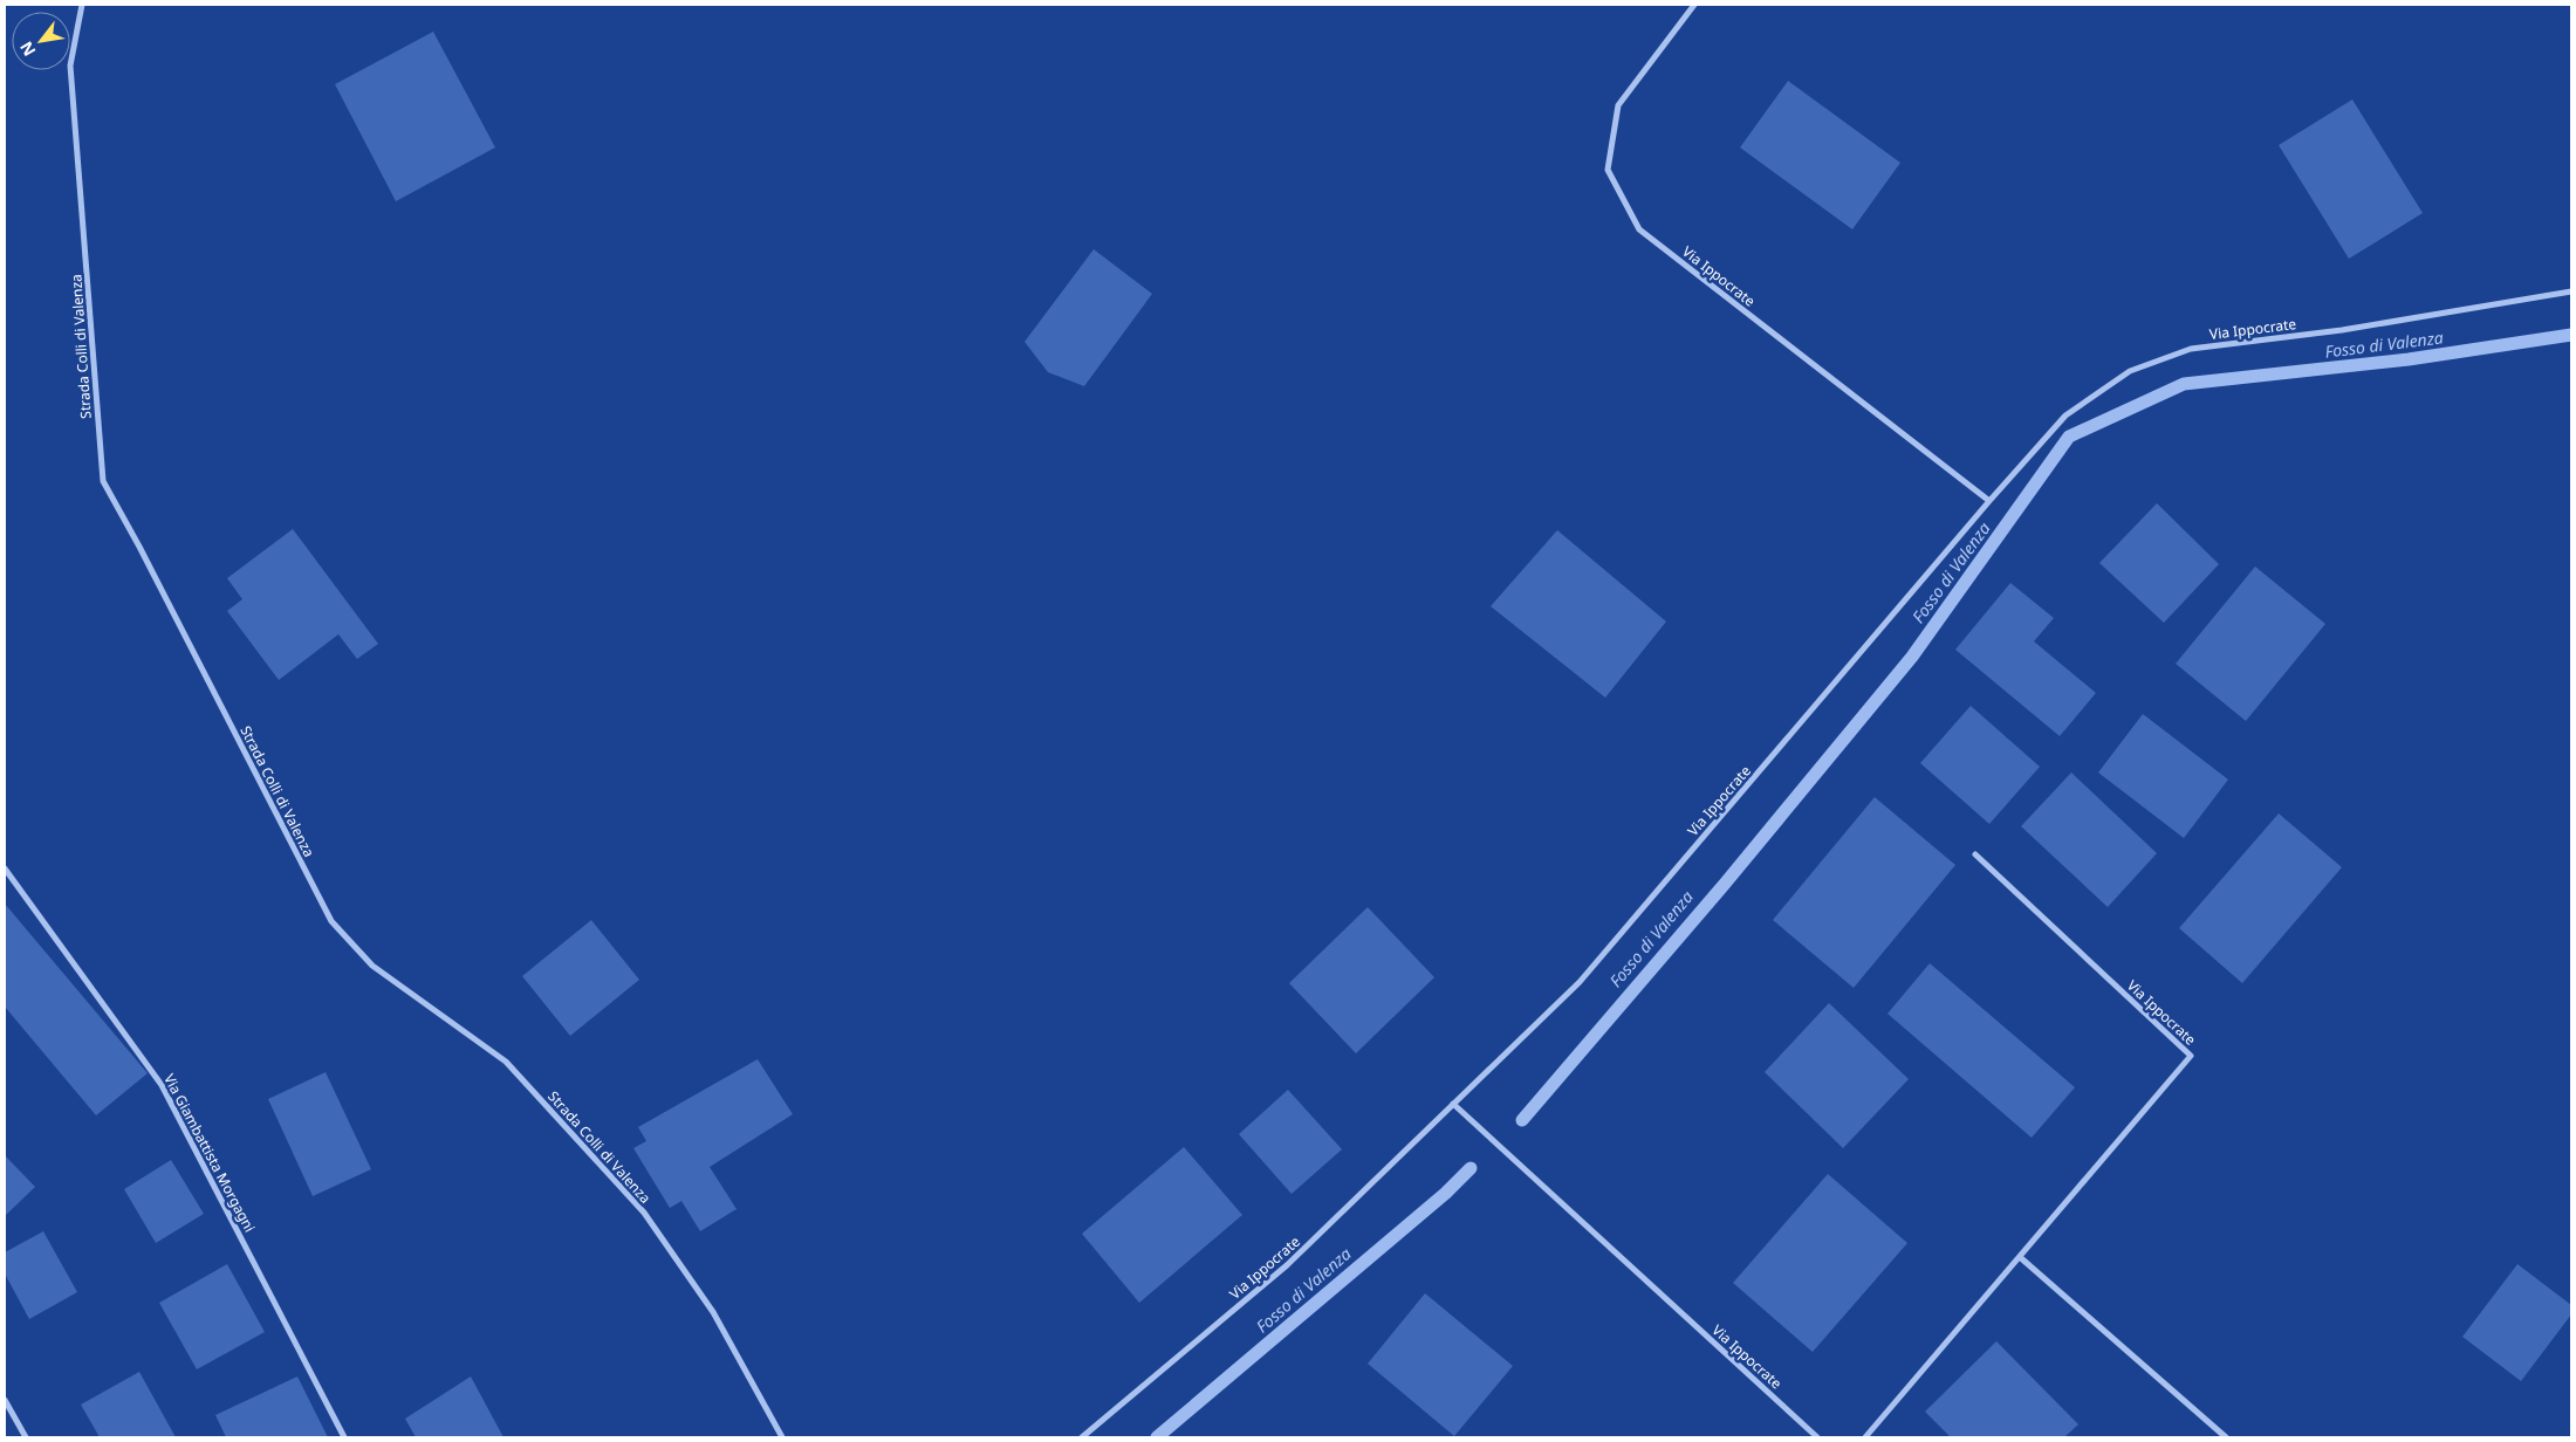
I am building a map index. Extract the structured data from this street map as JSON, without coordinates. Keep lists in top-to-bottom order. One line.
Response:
{"streets":{"street":["Via Ippocrate","Strada Colli di Valenza","Via Giambattista Morgagni"]},"water":["Fosso di Valenza"],"north":"bottom left"}
